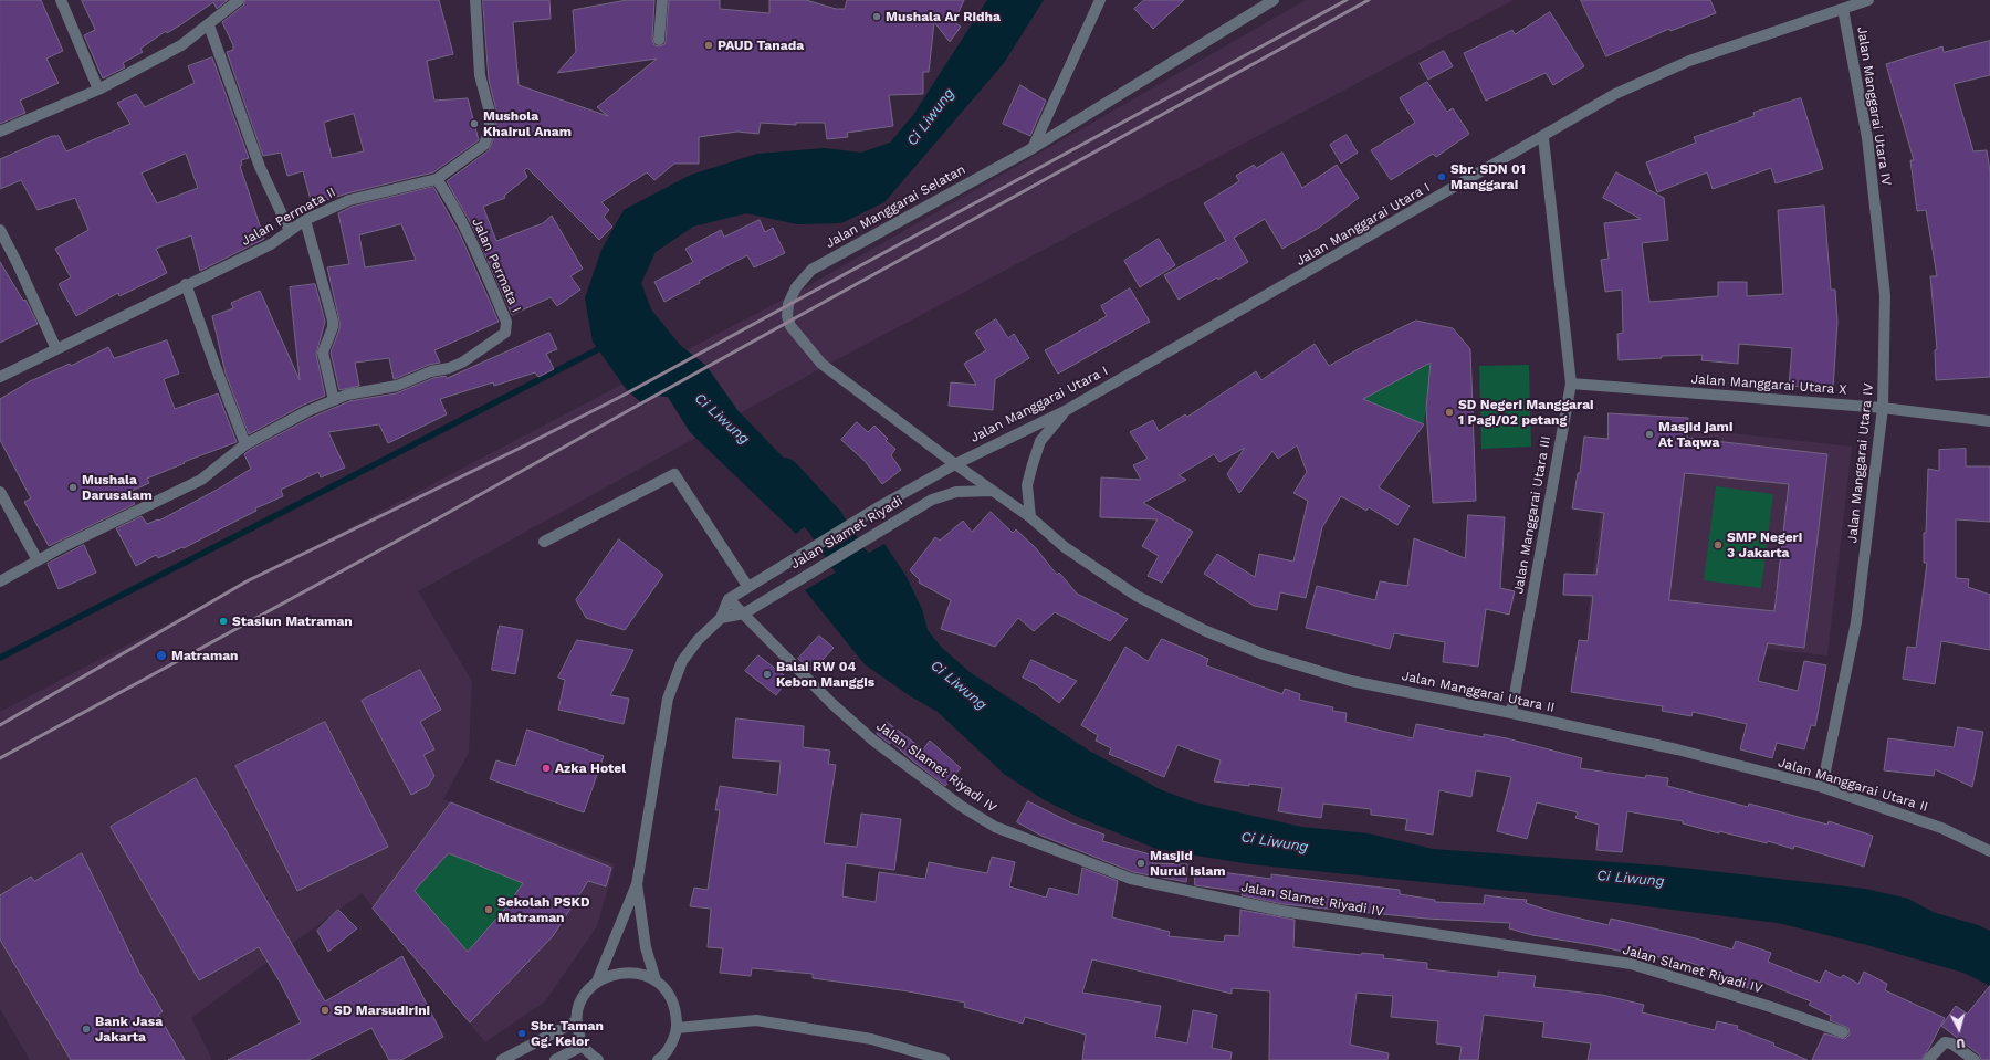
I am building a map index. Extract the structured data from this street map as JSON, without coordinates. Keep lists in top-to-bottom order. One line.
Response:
{"streets":{"street":["Jalan Manggarai Utara IV","Jalan Manggarai Selatan","Jalan Permata II","Jalan Manggarai Utara I","Jalan Permata I","Jalan Manggarai Utara X","Jalan Manggarai Utara III","Jalan Slamet Riyadi","Jalan Manggarai Utara II","Jalan Slamet Riyadi IV"]},"crossings":[["Jalan Manggarai Utara IV","Jalan Manggarai Utara I"],["Jalan Manggarai Utara IV","Jalan Manggarai Utara X"],["Jalan Manggarai Utara IV","Jalan Manggarai Utara II"],["Jalan Manggarai Selatan","Jalan Manggarai Utara I"],["Jalan Manggarai Selatan","Jalan Slamet Riyadi"],["Jalan Manggarai Selatan","Jalan Manggarai Utara II"],["Jalan Permata II","Jalan Permata I"],["Jalan Manggarai Utara I","Jalan Manggarai Utara III"],["Jalan Manggarai Utara I","Jalan Slamet Riyadi"],["Jalan Manggarai Utara X","Jalan Manggarai Utara III"],["Jalan Manggarai Utara III","Jalan Manggarai Utara II"],["Jalan Slamet Riyadi","Jalan Manggarai Utara II"],["Jalan Slamet Riyadi","Jalan Slamet Riyadi IV"]],"water":["Ci Liwung"],"places":["Mushala Ar Ridha","PAUD Tanada","Mushola Khairul Anam","Sbr. SDN 01 Manggarai","SD Negeri Manggarai 1 Pagi/02 petang","Masjid jami At Taqwa","Mushala Darusalam","SMP Negeri 3 Jakarta","Stasiun Matraman","Matraman","Balai RW 04 Kebon Manggis","Azka Hotel","Masjid Nurul Islam","Sekolah PSKD Matraman","SD Marsudirini","Bank Jasa Jakarta","Sbr. Taman Gg. Kelor"],"north":"bottom"}
